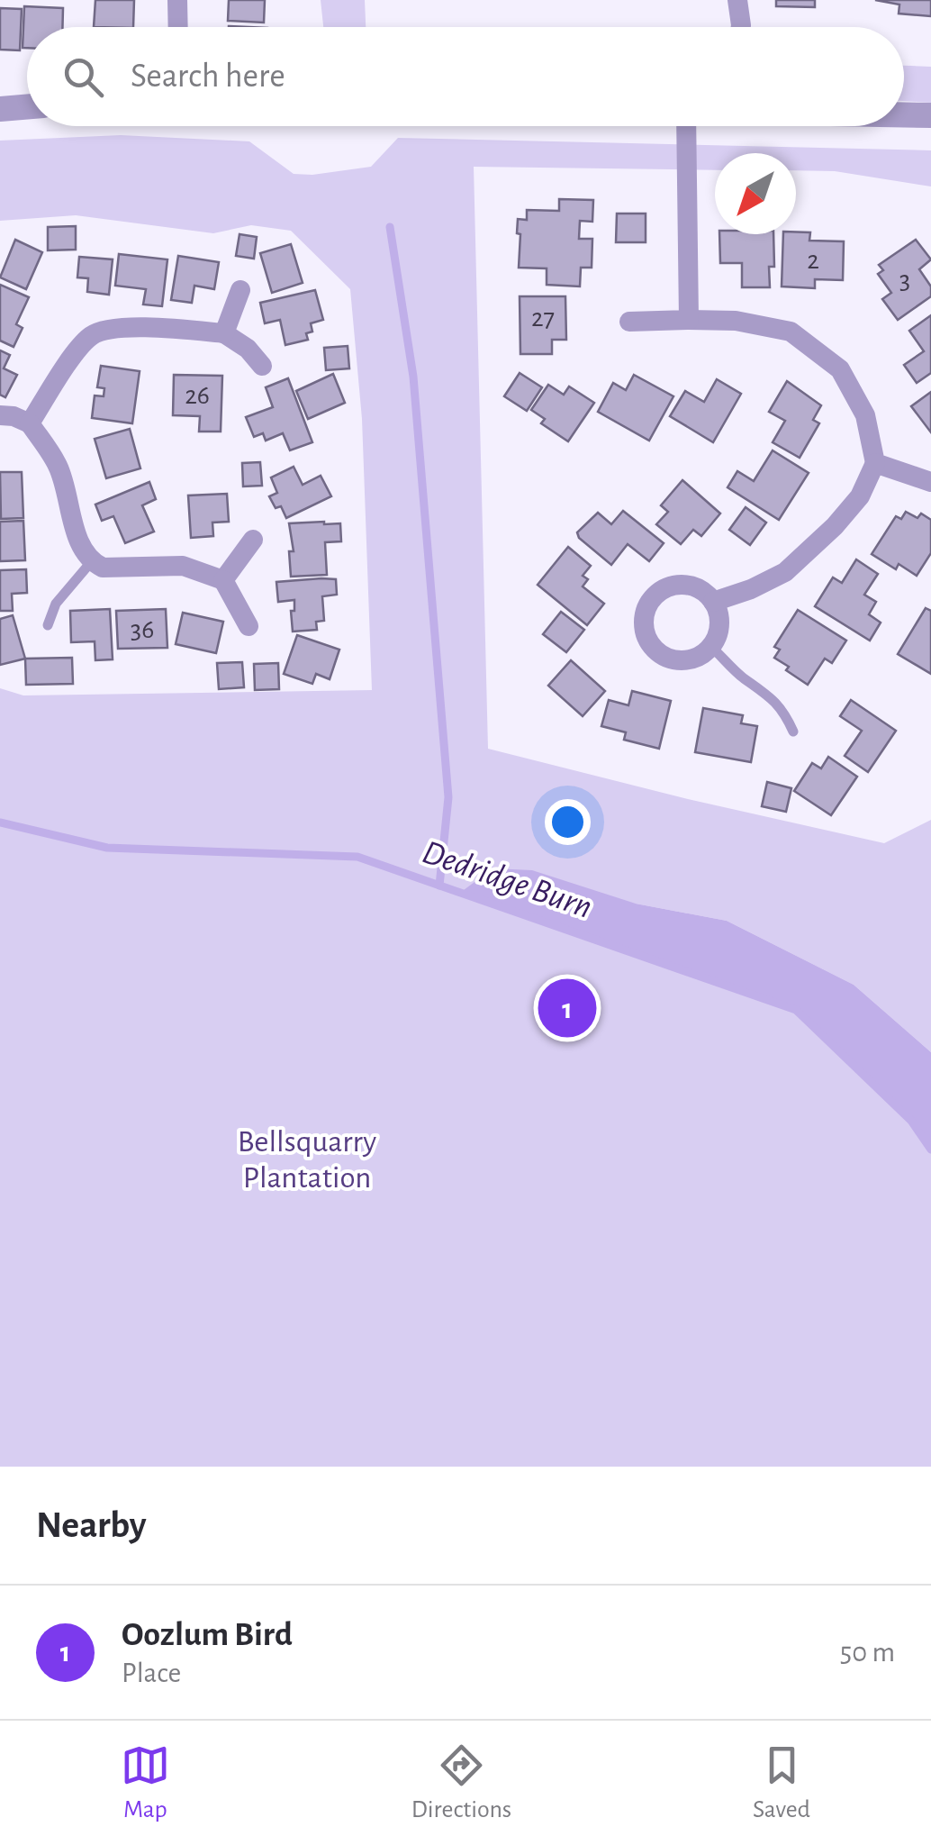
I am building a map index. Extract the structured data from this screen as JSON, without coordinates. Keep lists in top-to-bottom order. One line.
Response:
{"water":["Dedridge Burn"],"parks":["Bellsquarry Plantation"],"house_numbers":["2","3","27","26","36"],"north":"bottom left","page":{"search":"Search here","pins":"1","heading":"Nearby","list":[{"mark":"1","name":"Oozlum Bird","note":"Place","value":"50 m"}],"nav":["Map","Directions","Saved"]}}
